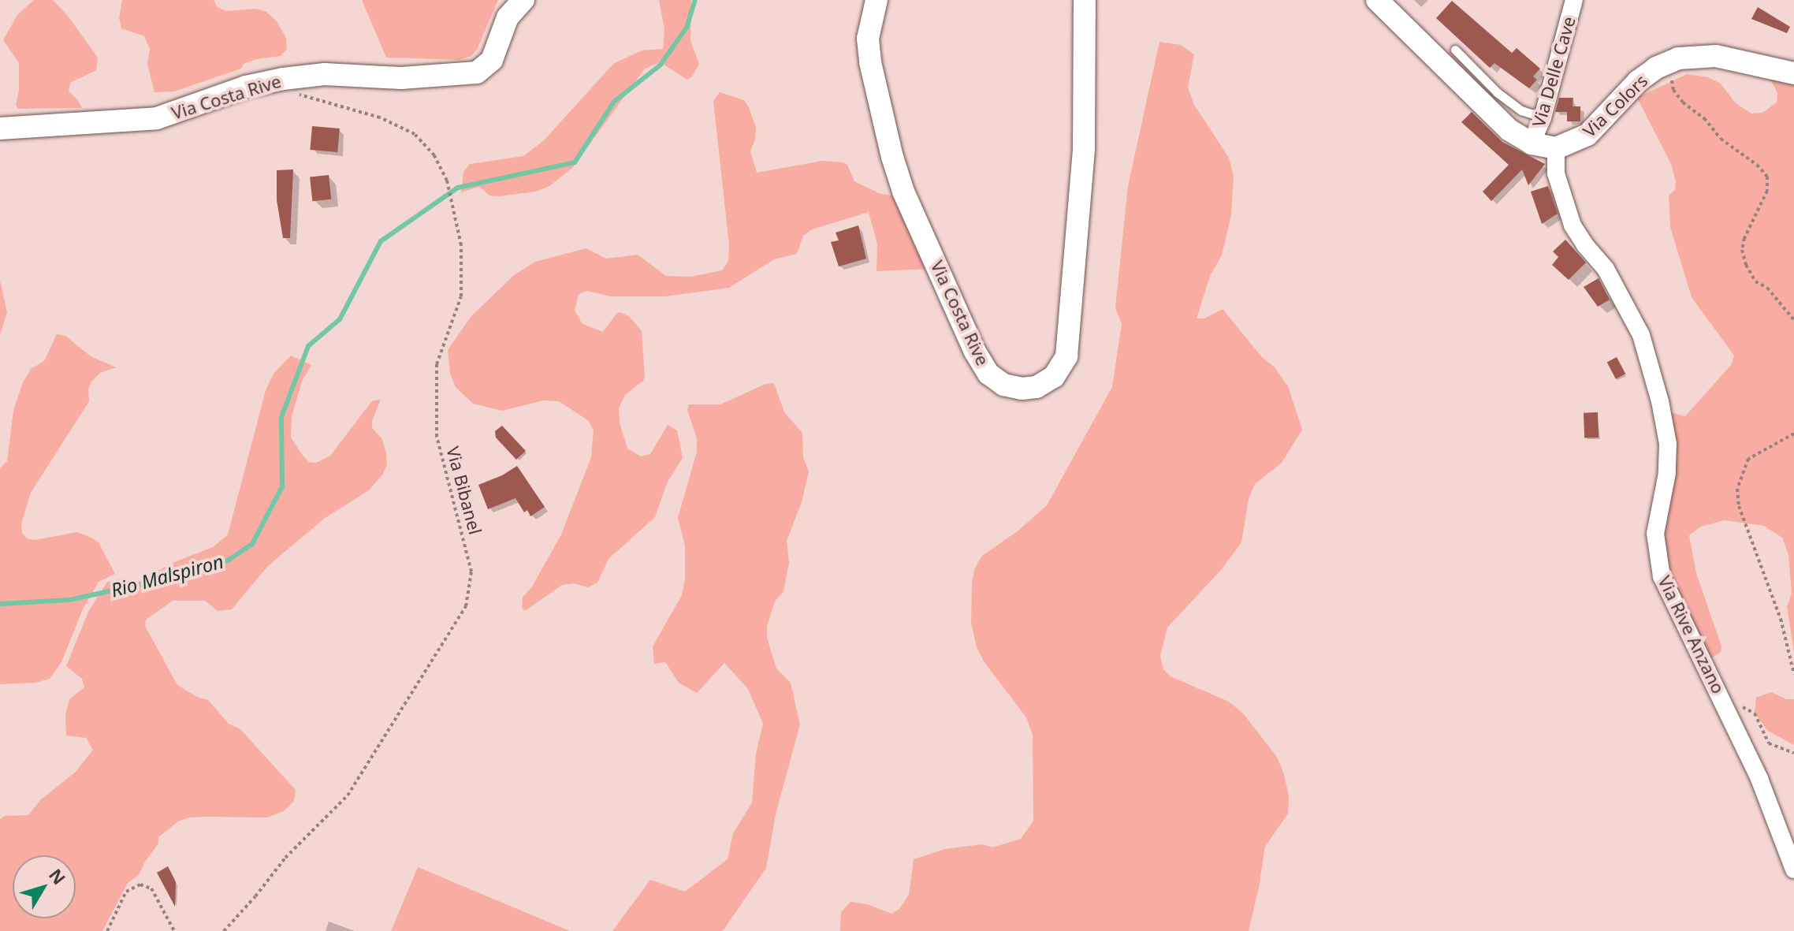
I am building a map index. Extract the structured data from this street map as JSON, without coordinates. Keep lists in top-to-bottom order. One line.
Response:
{"streets":{"street":["Via Delle Cave","Via Costa Rive","Via Colors","Via Rive Anzano"],"path":["Via Bibanel"]},"crossings":[["Via Costa Rive","Via Bibanel"],["Via Colors","Via Rive Anzano"]],"water":["Rio Malspiron"],"north":"top right"}
